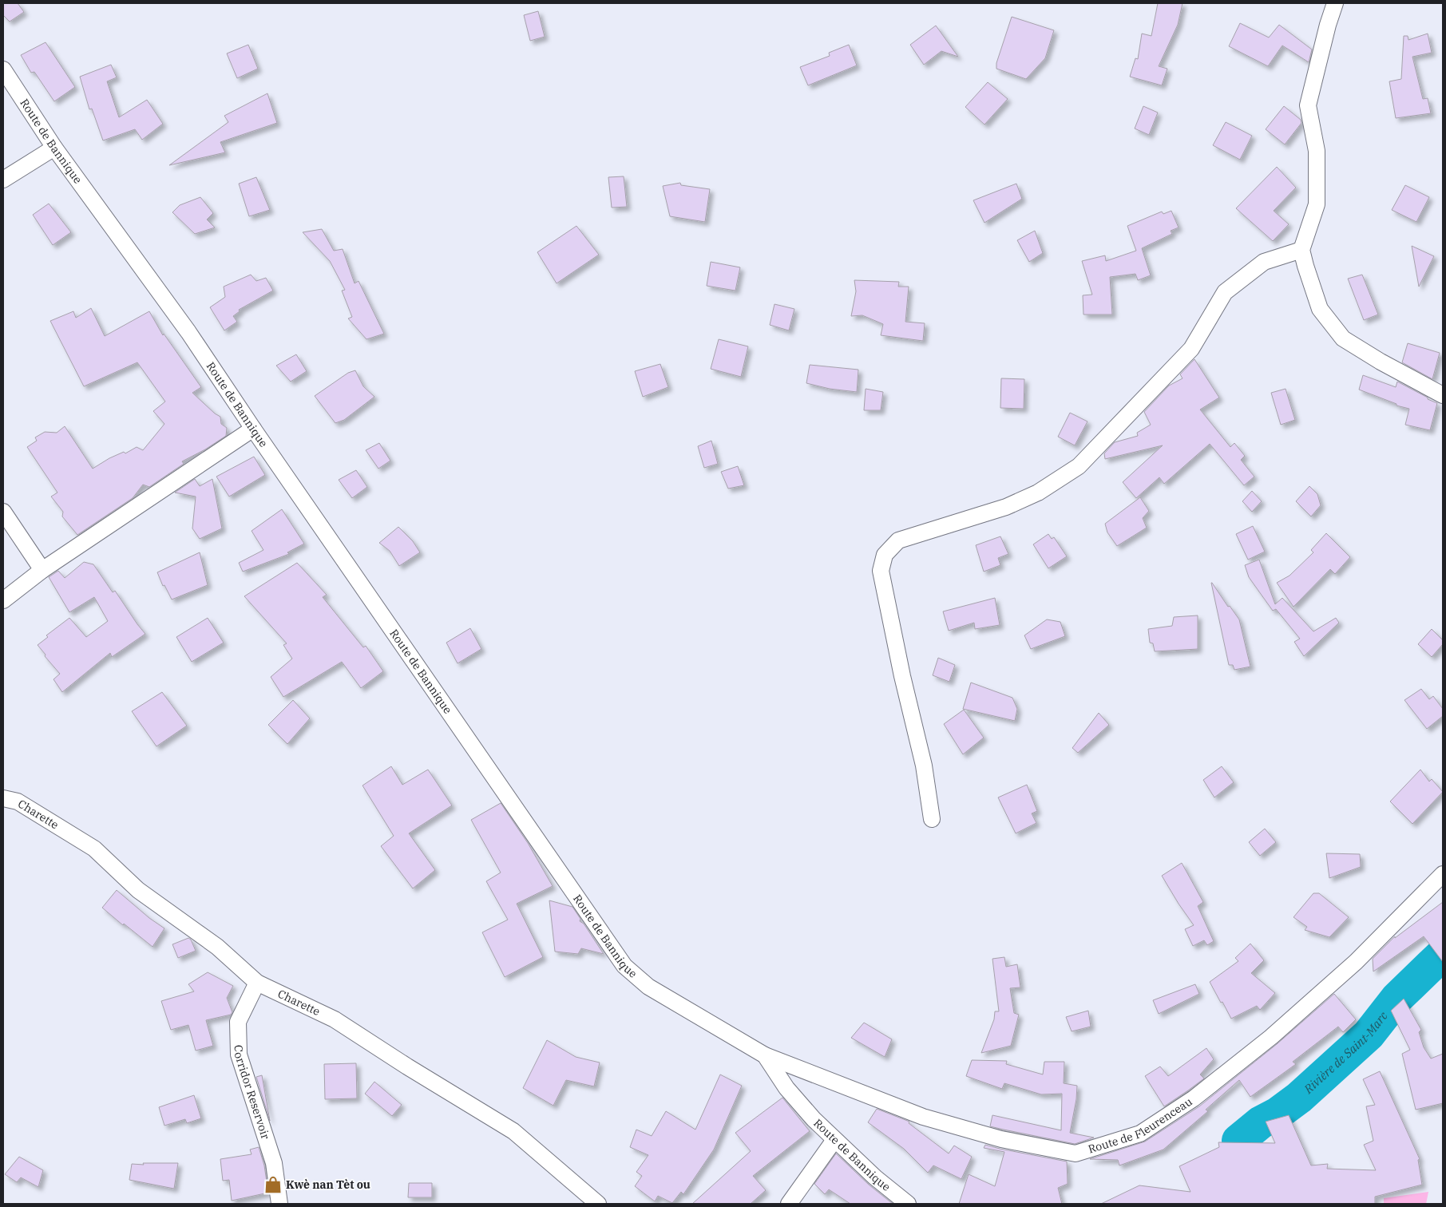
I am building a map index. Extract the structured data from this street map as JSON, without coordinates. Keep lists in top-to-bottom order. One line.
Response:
{"streets":{"street":["Route de Bannique","Charette","Corridor Reservoir","Route de Fleurenceau"]},"crossings":[["Route de Bannique","Route de Fleurenceau"],["Charette","Corridor Reservoir"]],"water":["Rivière de Saint-Marc"],"places":{"shop":["Kwè nan Tèt ou"]}}
